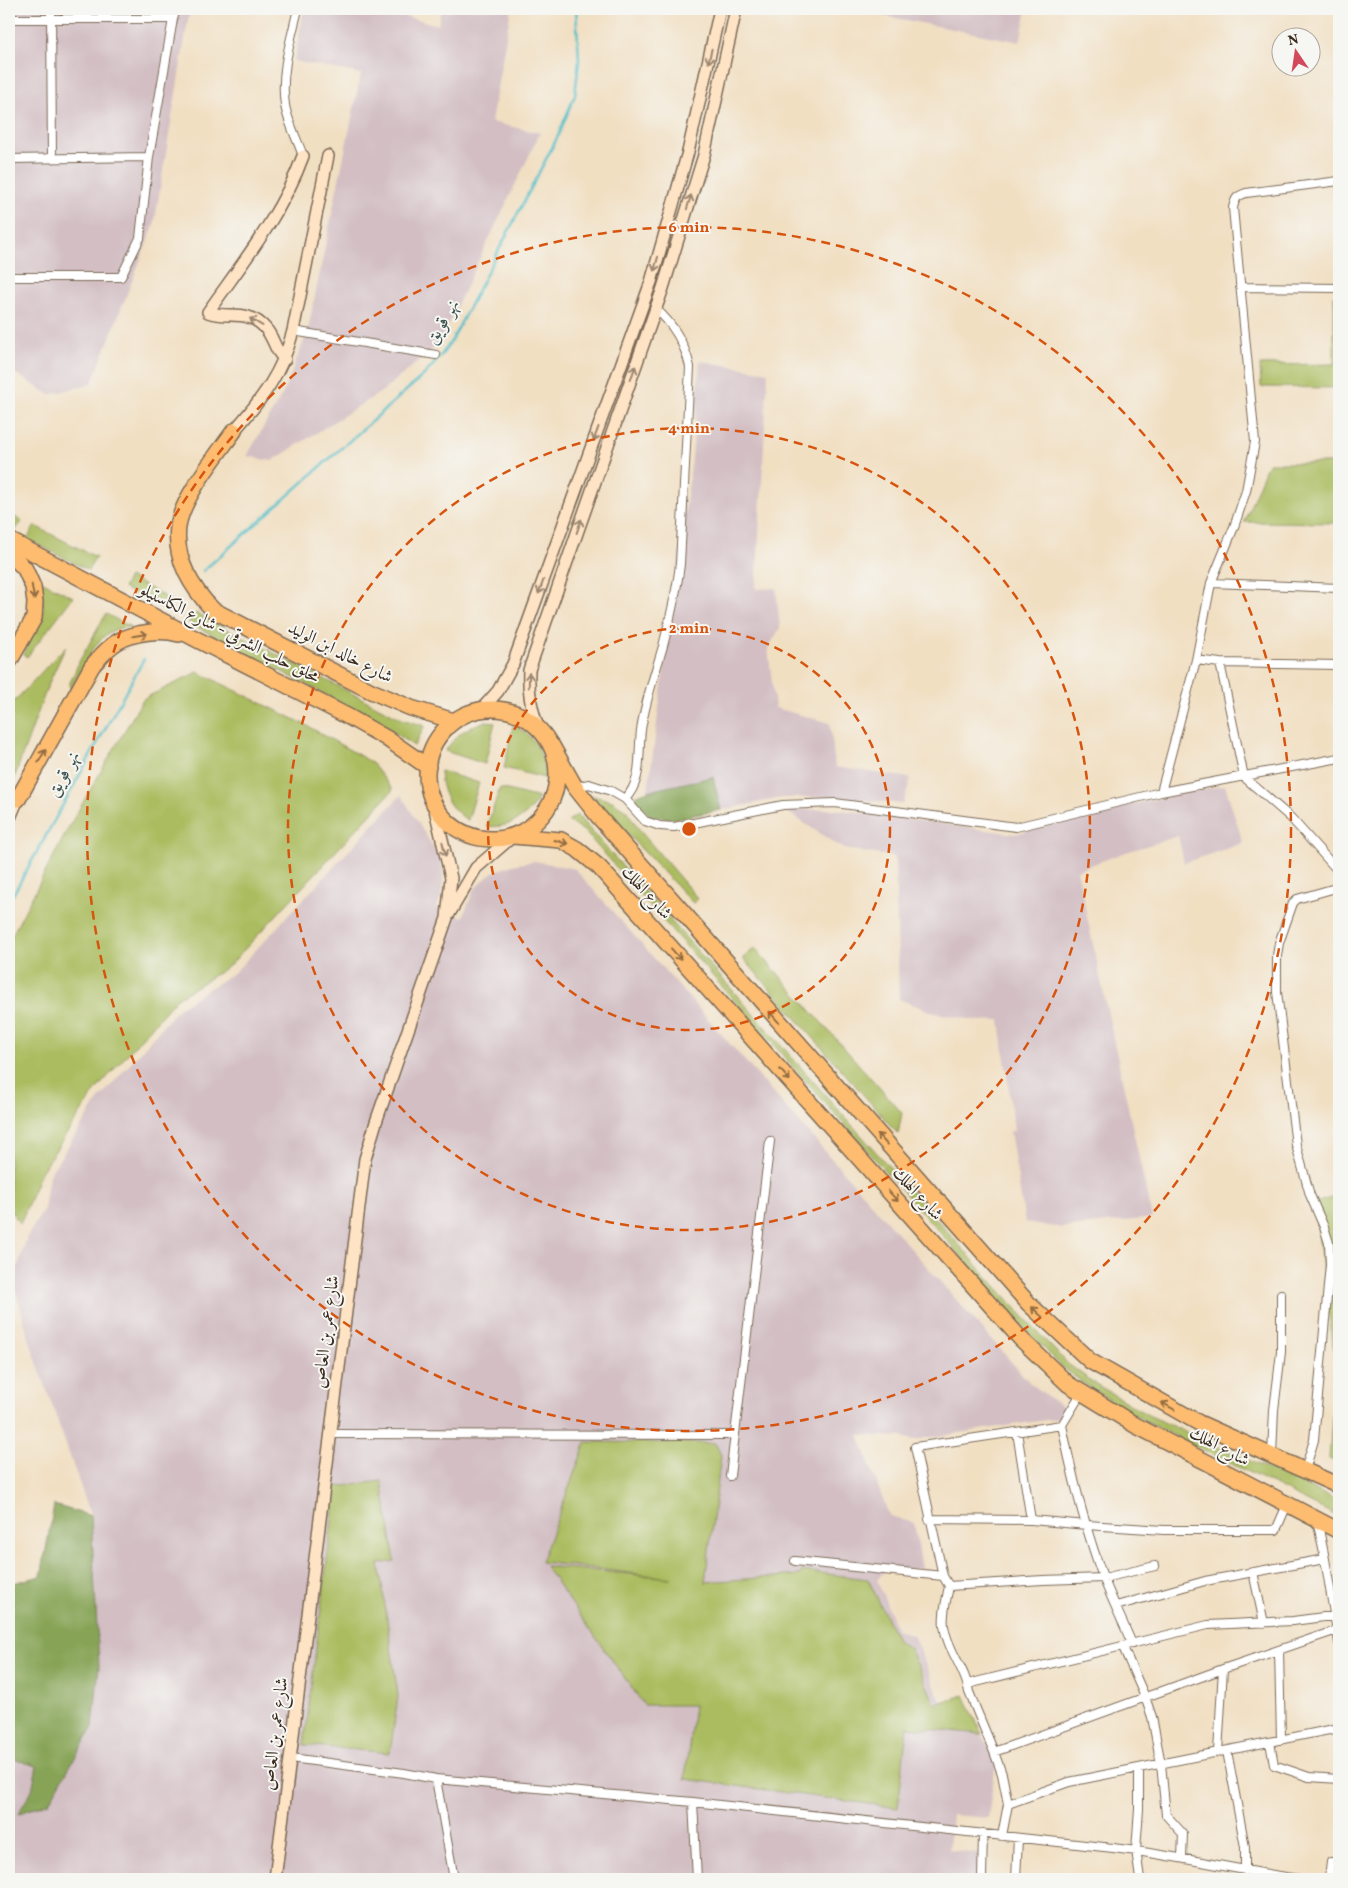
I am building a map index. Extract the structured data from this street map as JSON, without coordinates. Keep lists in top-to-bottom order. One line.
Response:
{"streets":{"highway":["محلق حلب الشرقي - شارع الكاستيلو","شارع خالد ابن الوليد","شارع الهلك"],"main road":["شارع عمر بن العاص"]},"crossings":[["محلق حلب الشرقي - شارع الكاستيلو","شارع خالد ابن الوليد"],["محلق حلب الشرقي - شارع الكاستيلو","شارع الهلك"],["محلق حلب الشرقي - شارع الكاستيلو","شارع عمر بن العاص"],["شارع خالد ابن الوليد","شارع الهلك"],["شارع خالد ابن الوليد","شارع عمر بن العاص"],["شارع الهلك","شارع عمر بن العاص"]],"water":["نهر قويق"],"north":"top","rings":["6 min","4 min","2 min"]}
